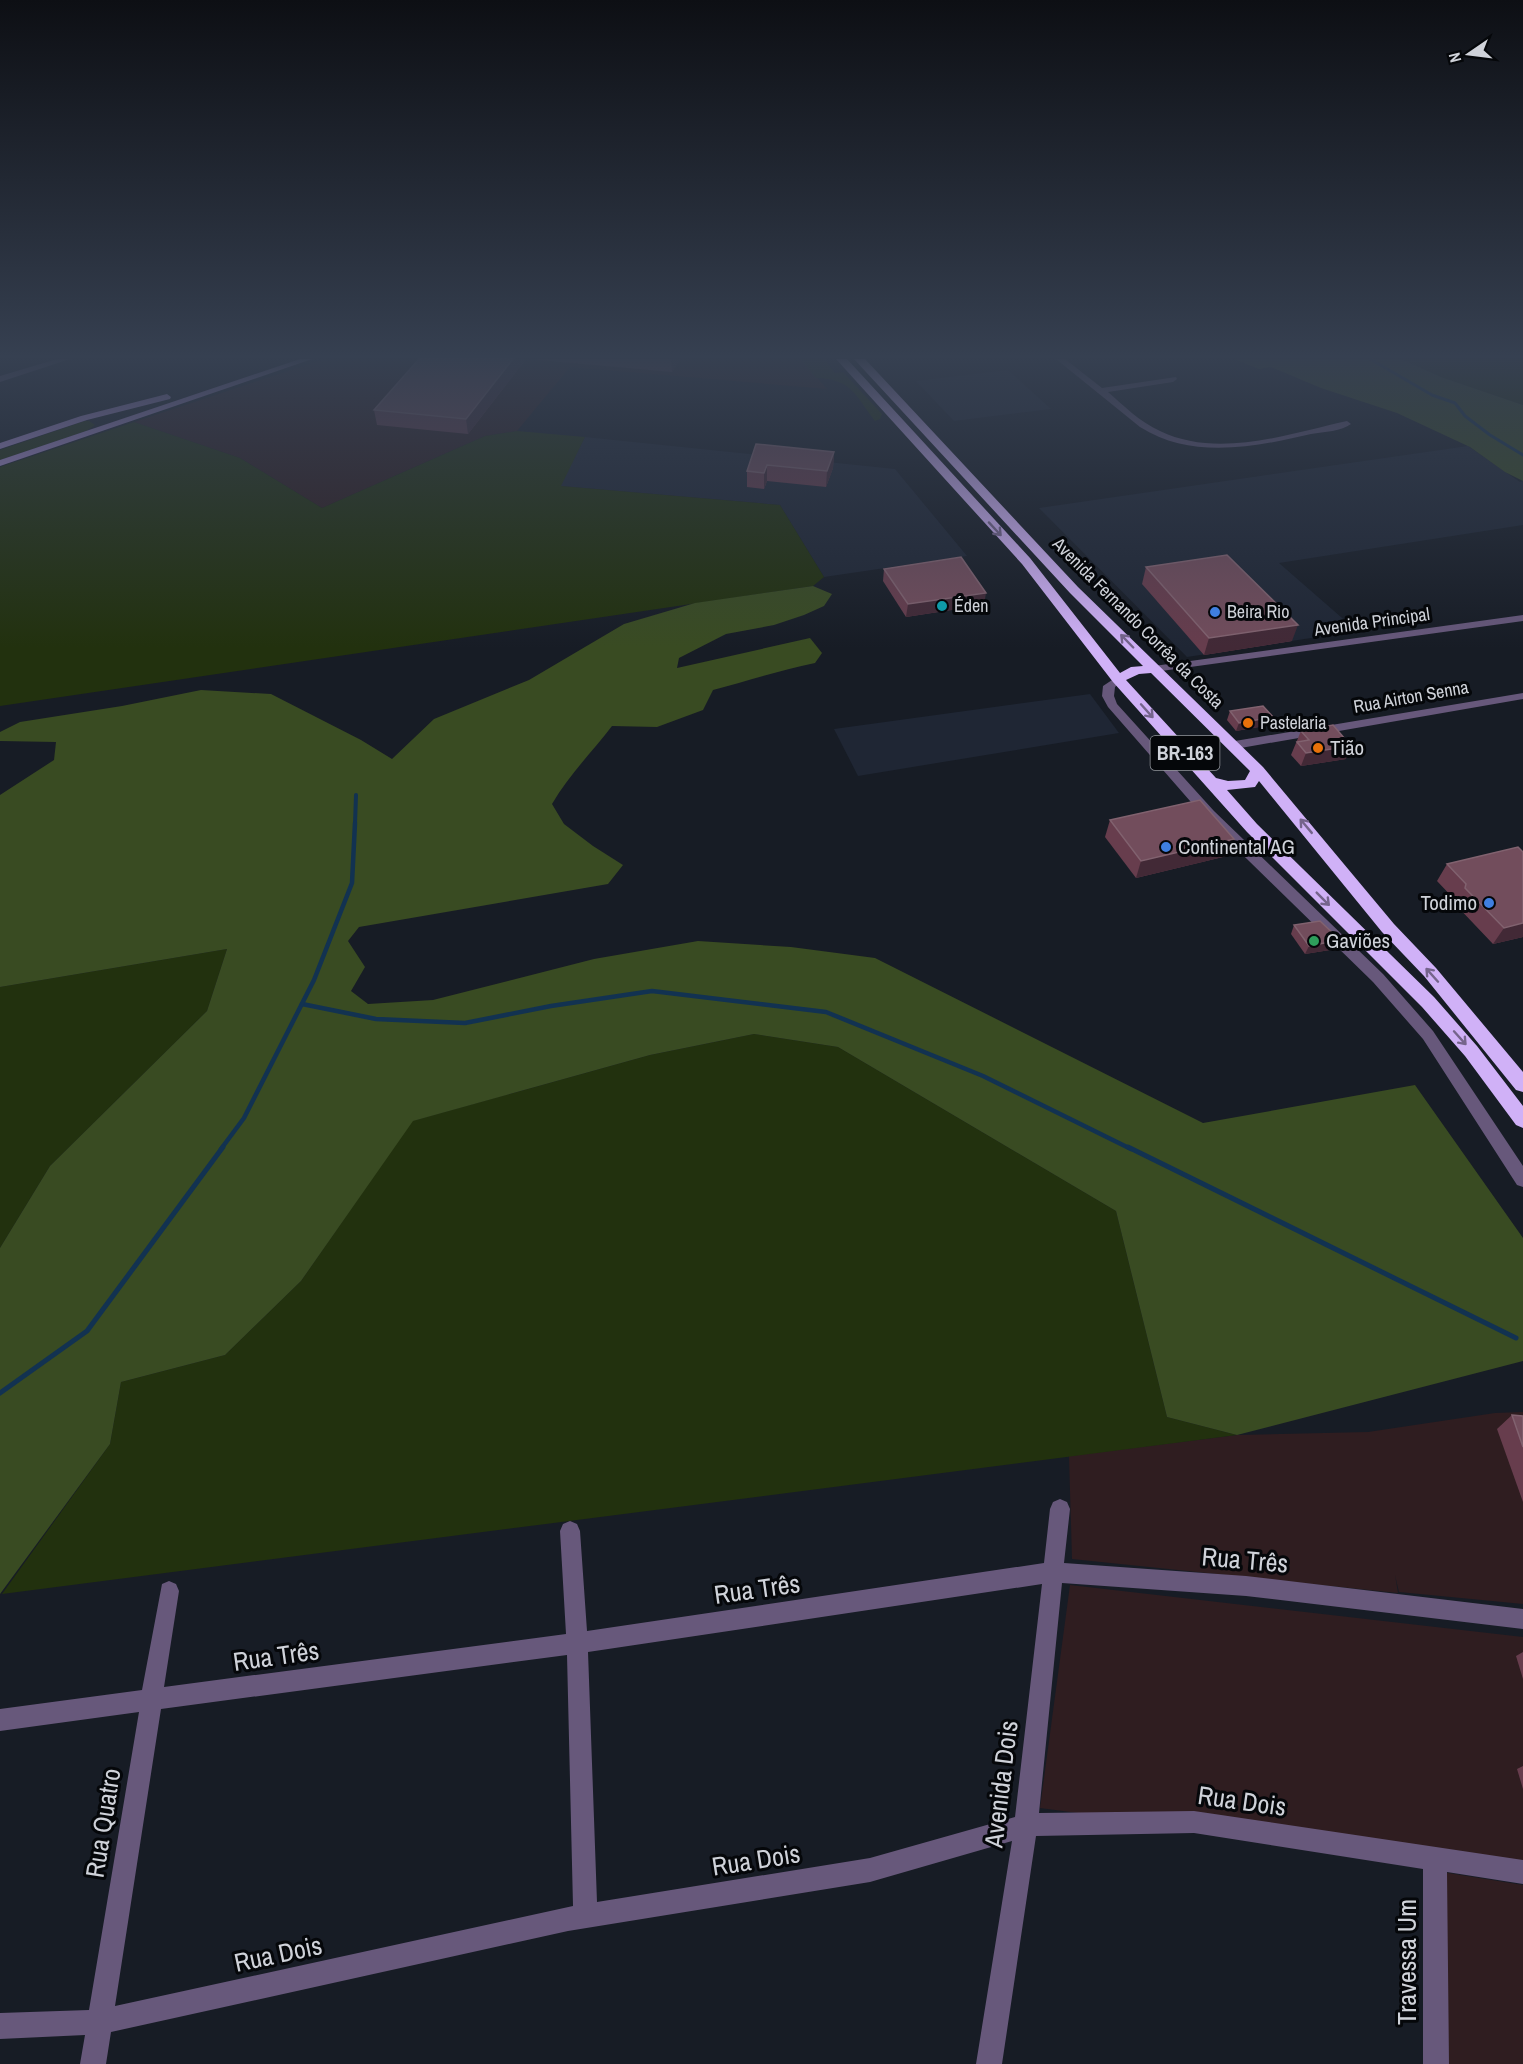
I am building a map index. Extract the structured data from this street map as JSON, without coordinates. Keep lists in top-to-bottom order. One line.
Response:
{"streets":{"highway":["Avenida Fernando Corrêa da Costa","BR-163"],"street":["Avenida Principal","Rua Airton Senna","Rua Três","Avenida Dois","Rua Dois","Rua Quatro","Travessa Um"]},"crossings":[["Avenida Principal","Avenida Fernando Corrêa da Costa"],["Avenida Fernando Corrêa da Costa","Rua Airton Senna"],["Rua Três","Avenida Dois"],["Rua Três","Rua Quatro"],["Avenida Dois","Rua Dois"],["Rua Dois","Rua Quatro"],["Rua Dois","Travessa Um"]],"places":["Éden","Beira Rio","Pastelaria","Tião","Continental AG","Todimo","Gaviões"],"north":"left"}
